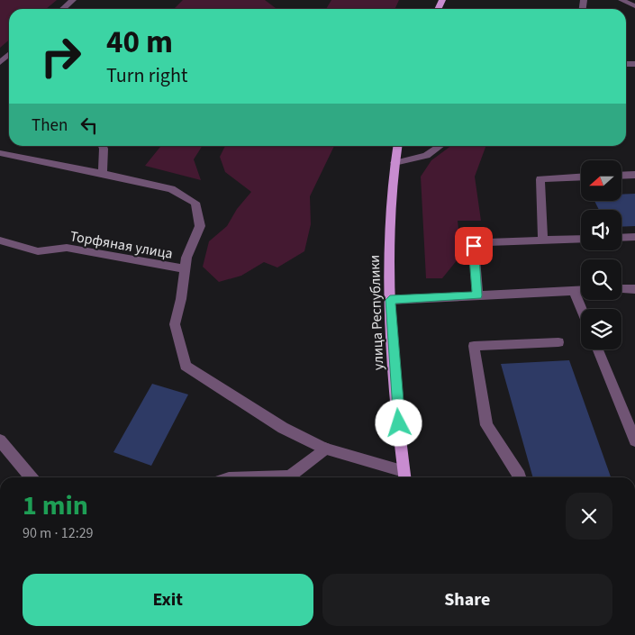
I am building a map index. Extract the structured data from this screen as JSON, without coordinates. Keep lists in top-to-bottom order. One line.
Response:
{"streets":{"main road":["улица Республики"],"street":["Торфяная улица"]},"north":"left","page":{"turn":["40 m","Turn right"],"then":"Then","heading":["1 min","90 m · 12:29"],"buttons":["Exit","Share"]}}
